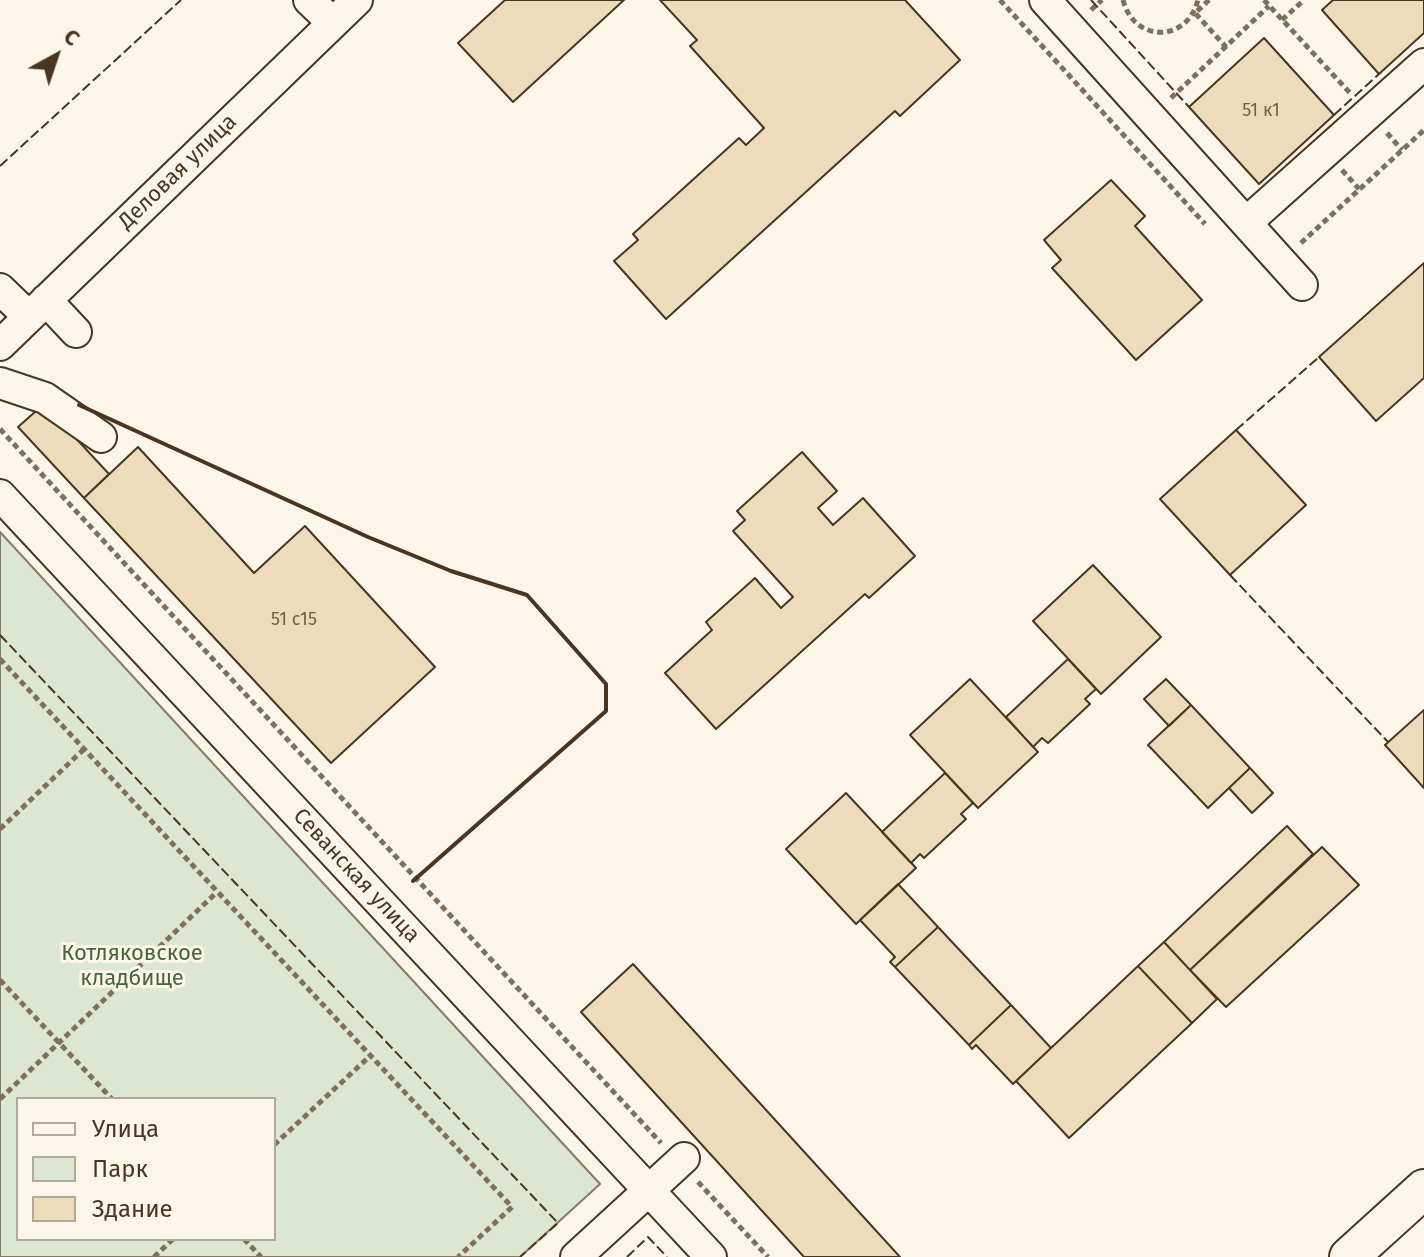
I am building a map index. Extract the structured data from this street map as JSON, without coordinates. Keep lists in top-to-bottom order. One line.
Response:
{"streets":{"street":["Деловая улица","Севанская улица"]},"parks":["Котляковское кладбище"],"house_numbers":["51 к1","51 с15"],"legend":["Улица","Парк","Здание"],"north":"top right"}
